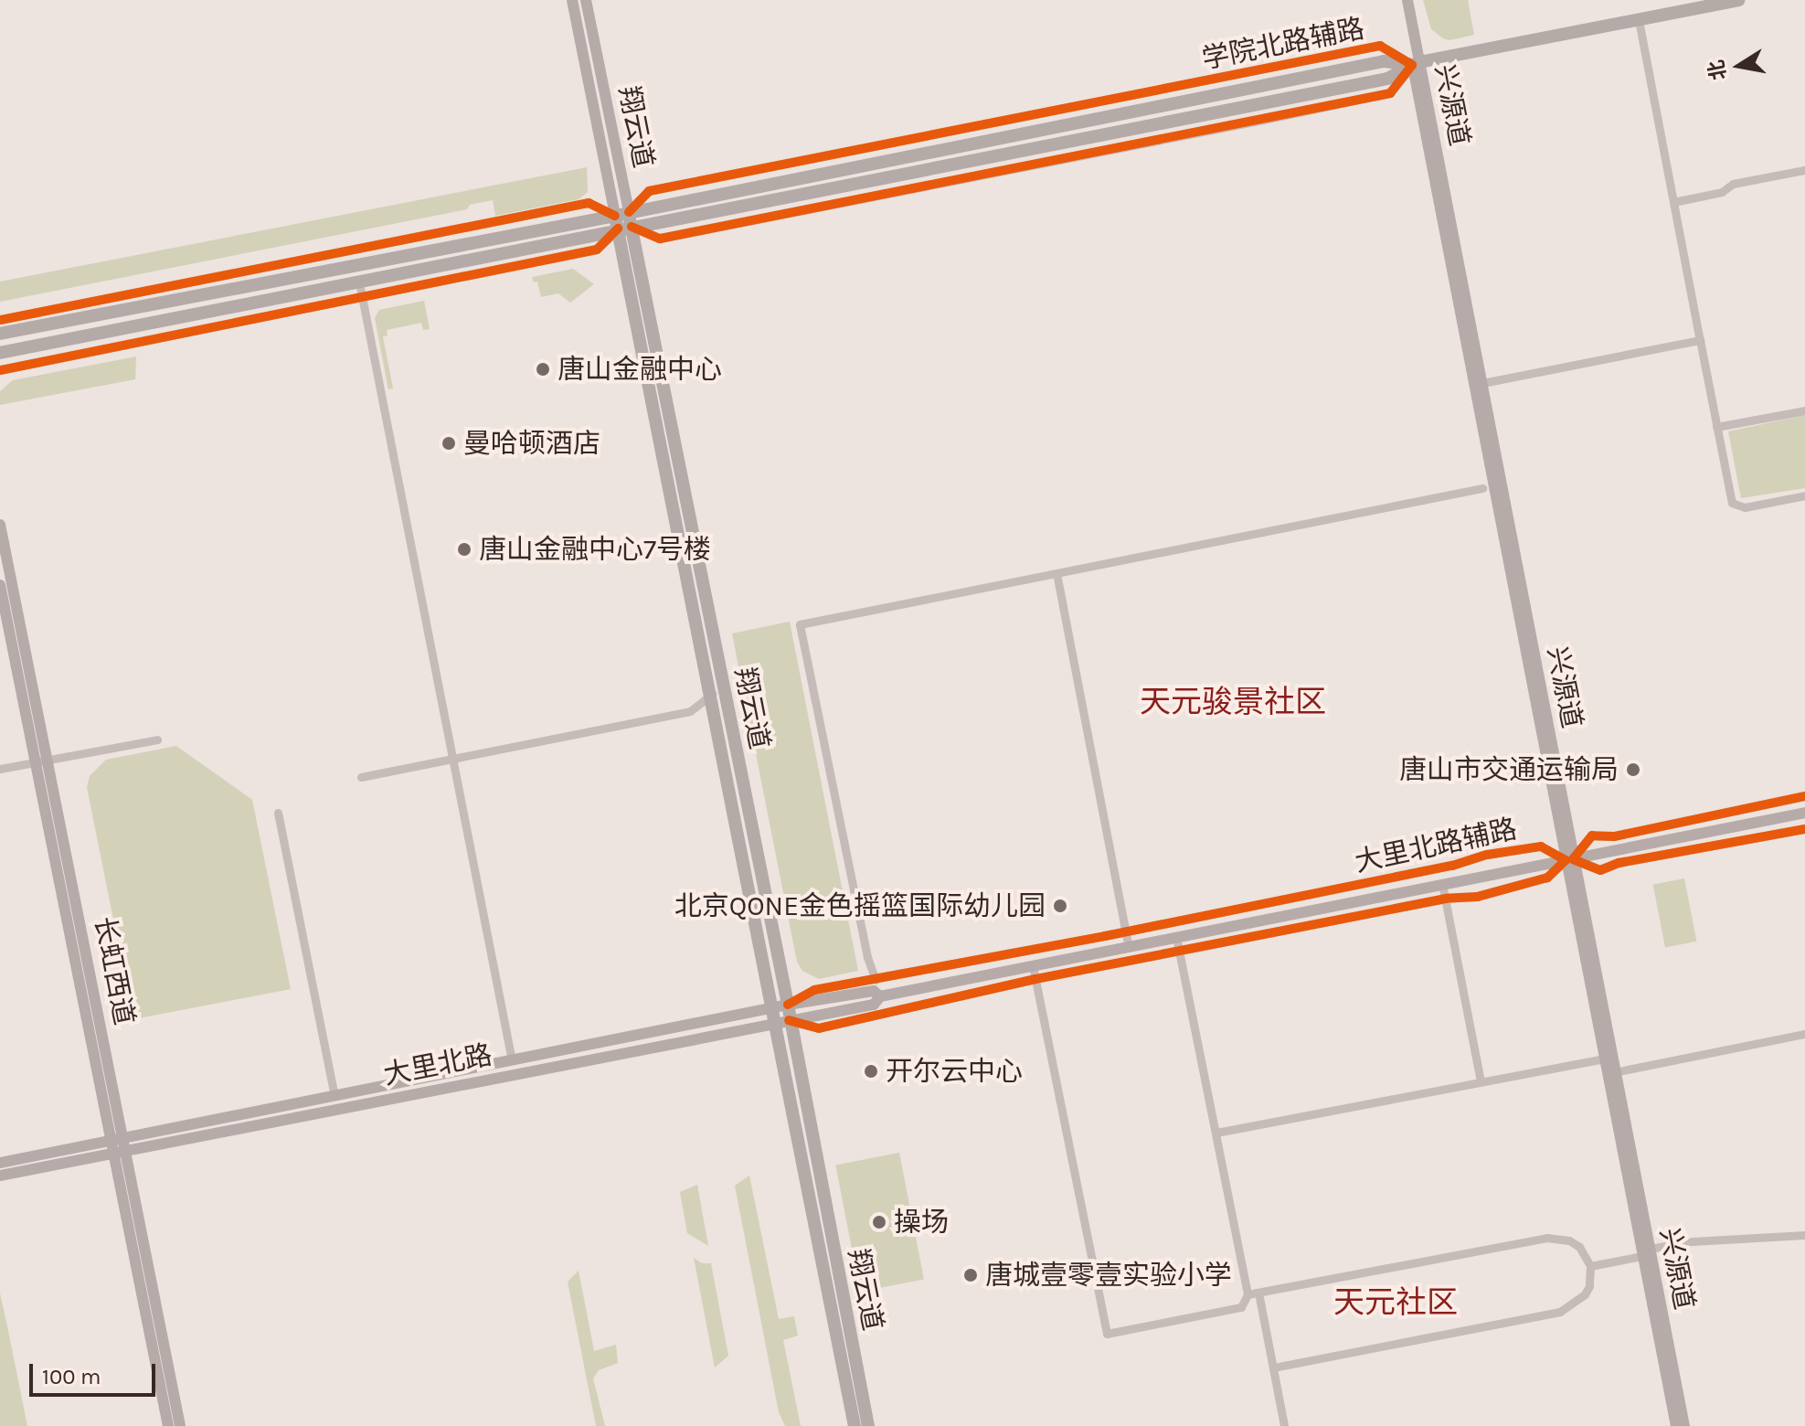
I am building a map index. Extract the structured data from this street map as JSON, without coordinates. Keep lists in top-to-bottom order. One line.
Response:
{"streets":{"main road":["兴源道","翔云道","长虹西道","大里北路"],"street":["学院北路辅路","大里北路辅路"]},"crossings":[["学院北路辅路","兴源道"],["学院北路辅路","翔云道"],["兴源道","大里北路辅路"],["兴源道","大里北路"],["翔云道","大里北路辅路"],["翔云道","大里北路"],["大里北路辅路","大里北路"],["长虹西道","大里北路"]],"districts":["天元骏景社区","天元社区"],"places":["唐山金融中心","曼哈顿酒店","唐山金融中心7号楼","唐山市交通运输局","北京QONE金色摇篮国际幼儿园","开尔云中心","操场","唐城壹零壹实验小学"],"scale_bar":"100 m","north":"left"}
